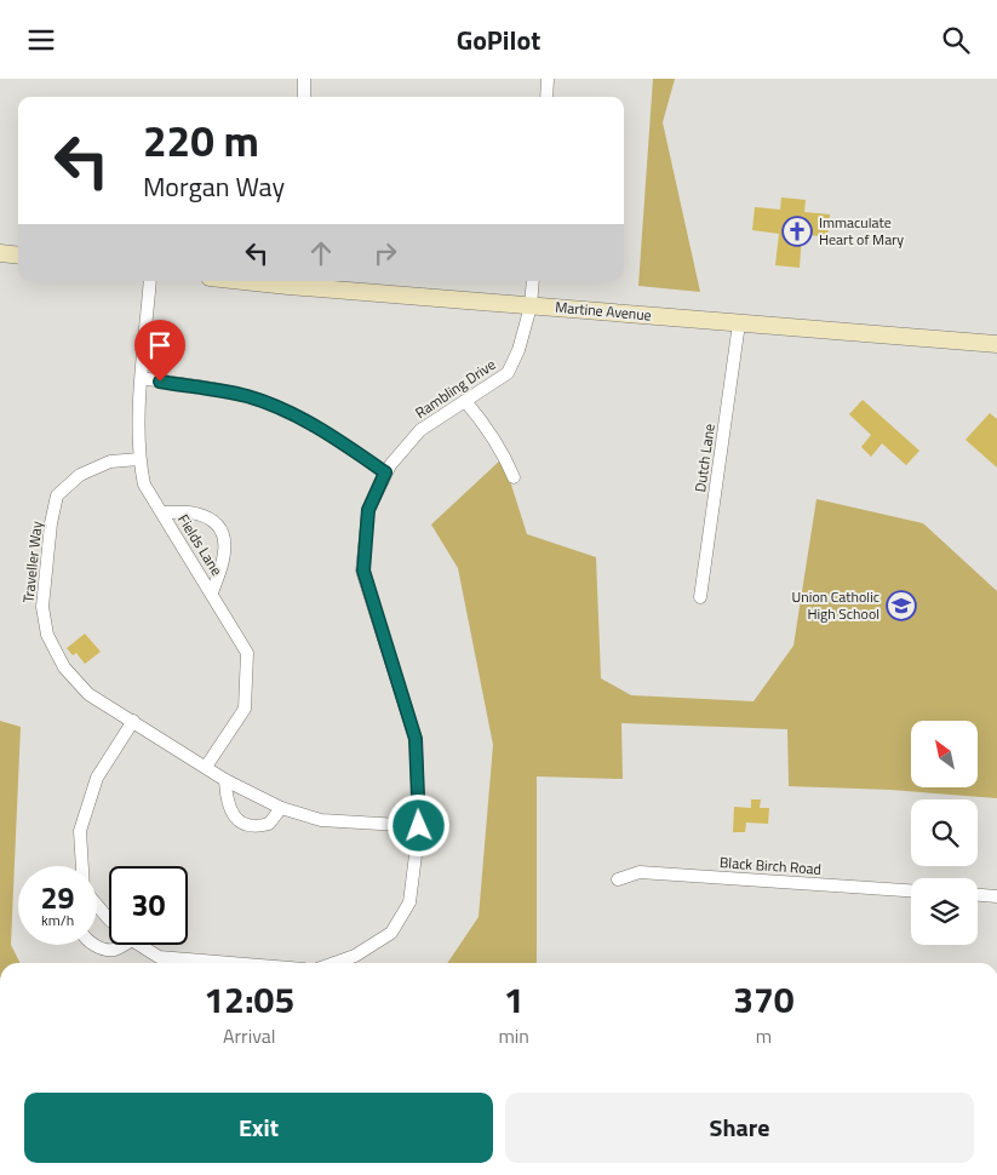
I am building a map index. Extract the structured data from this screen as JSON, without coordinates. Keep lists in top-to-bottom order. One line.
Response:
{"streets":{"main road":["Martine Avenue"],"street":["Rambling Drive","Dutch Lane","Fields Lane","Traveller Way","Black Birch Road"]},"crossings":[["Martine Avenue","Rambling Drive"],["Martine Avenue","Dutch Lane"],["Rambling Drive","Traveller Way"],["Fields Lane","Traveller Way"]],"places":{"church":["Immaculate Heart of Mary"],"school or university":["Union Catholic High School"]},"north":"top left","page":{"header":"GoPilot","turn":["220 m","Morgan Way"],"speed":"29 km/h","limit":"30","eta":["12:05","Arrival","1","min","370","m"],"buttons":["Exit","Share"]}}
